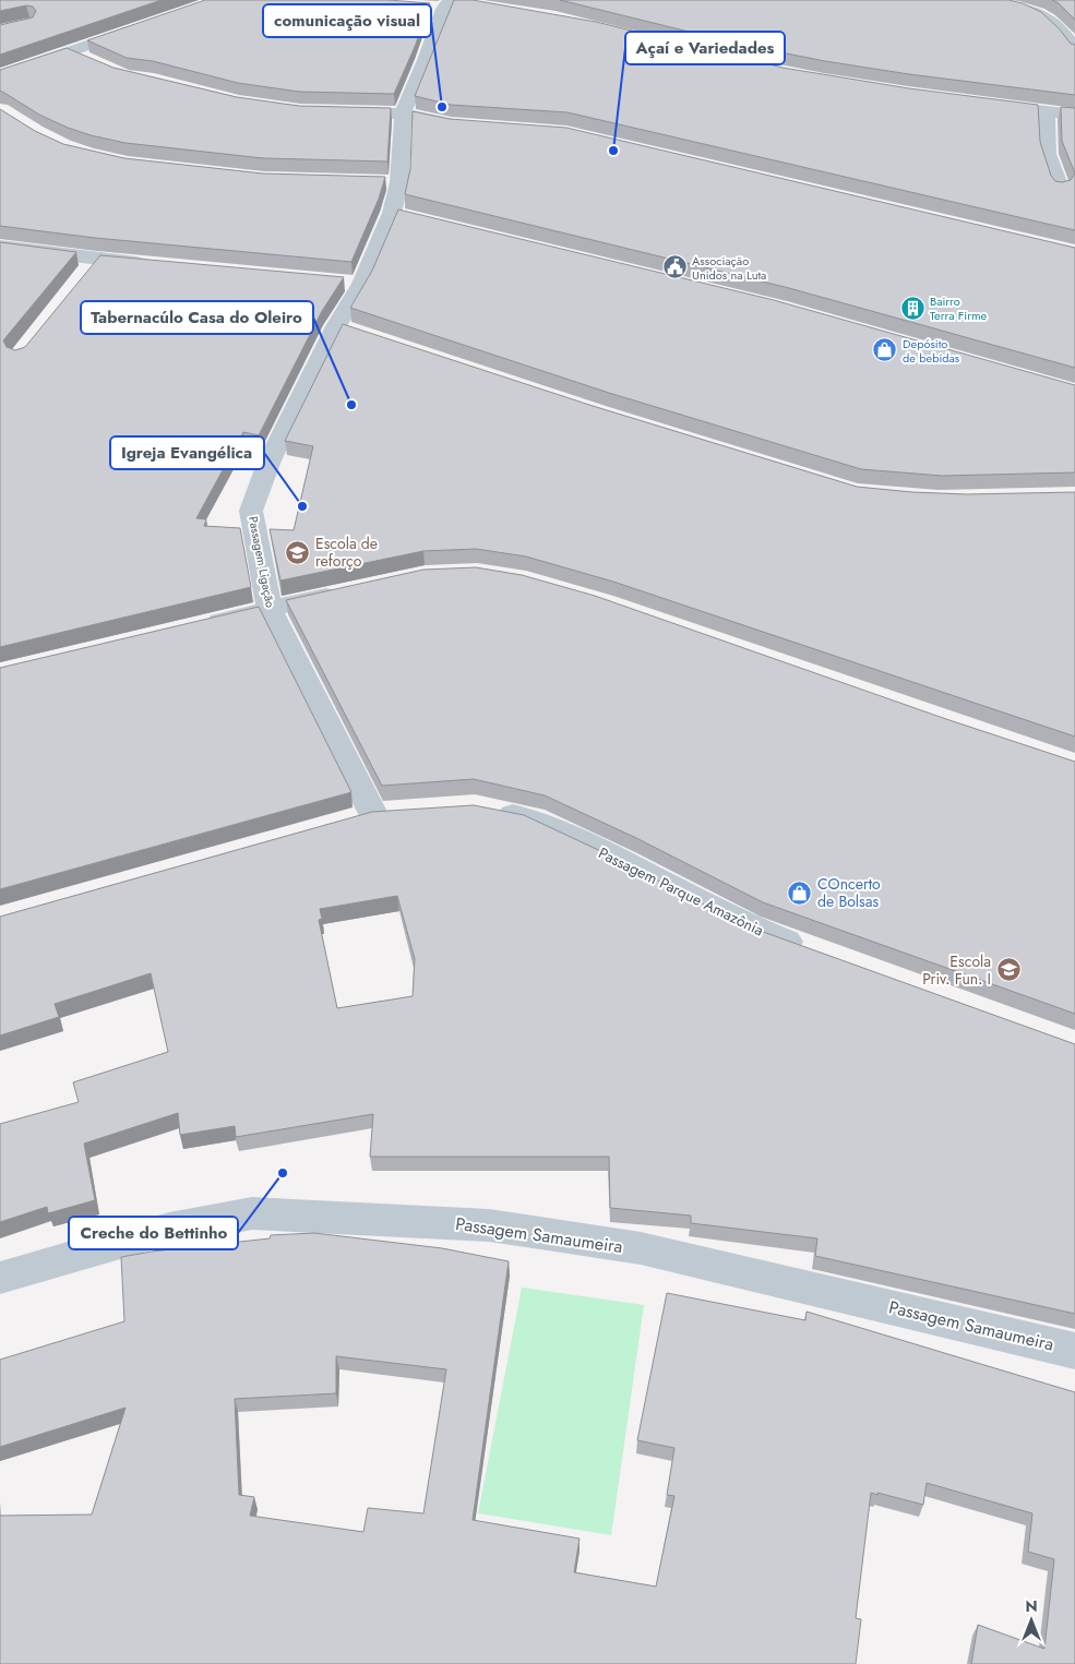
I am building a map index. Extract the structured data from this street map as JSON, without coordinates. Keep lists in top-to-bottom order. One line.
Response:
{"streets":{"street":["Passagem Ligação","Passagem Parque Amazônia","Passagem Samaumeira"]},"places":{"other":["comunicação visual","Açaí e Variedades","Tabernacúlo Casa do Oleiro","Igreja Evangélica","Creche do Bettinho"],"public building":["Associação Unidos na Luta"],"building":["Bairro Terra Firme"],"shop":["Depósito de bebidas","COncerto de Bolsas"],"school or university":["Escola de reforço","Escola Priv. Fun. I"]},"north":"top"}
